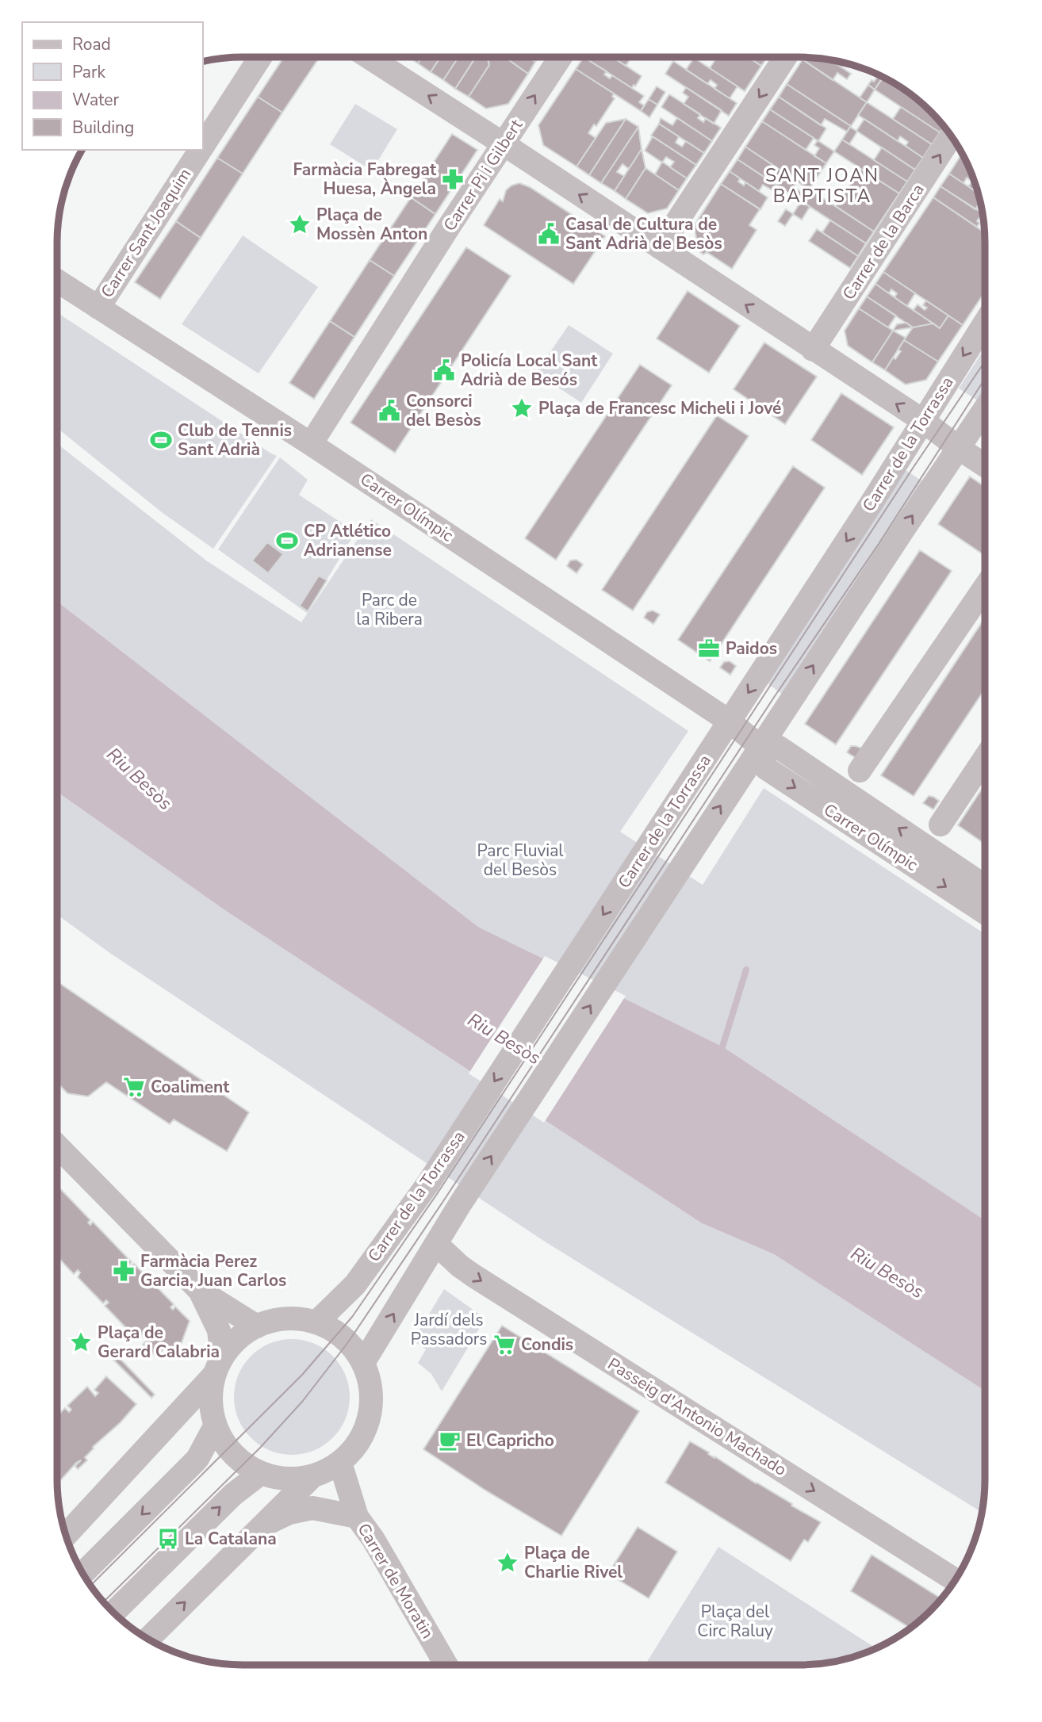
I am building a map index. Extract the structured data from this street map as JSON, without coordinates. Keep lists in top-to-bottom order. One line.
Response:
{"streets":{"street":["Carrer Pi i Gilbert","Carrer Sant Joaquim","Carrer de la Barca","Carrer de la Torrassa","Carrer Olímpic","Passeig d'Antonio Machado","Carrer de Moratin"]},"crossings":[["Carrer Pi i Gilbert","Carrer Olímpic"],["Carrer Sant Joaquim","Carrer Olímpic"],["Carrer de la Torrassa","Carrer Olímpic"],["Carrer de la Torrassa","Carrer de Moratin"]],"one_way":["Passeig d'Antonio Machado"],"districts":["SANT JOAN BAPTISTA"],"water":["Riu Besòs"],"parks":["Parc de la Ribera","Parc Fluvial del Besòs","Jardí dels Passadors","Plaça del Circ Raluy"],"places":{"pharmacy":["Farmàcia Fabregat Huesa, Àngela","Farmàcia Perez Garcia, Juan Carlos"],"place":["Plaça de Mossèn Anton","Plaça de Francesc Micheli i Jové","Plaça de Gerard Calabria","Plaça de Charlie Rivel"],"public building":["Casal de Cultura de Sant Adrià de Besòs","Policía Local Sant Adrià de Besós","Consorci del Besòs"],"sports":["Club de Tennis Sant Adrià","CP Atlético Adrianense"],"office":["Paidos"],"supermarket":["Coaliment","Condis"],"cafe":["El Capricho"],"bus stop":["La Catalana"]},"legend":["Road","Park","Water","Building"]}
